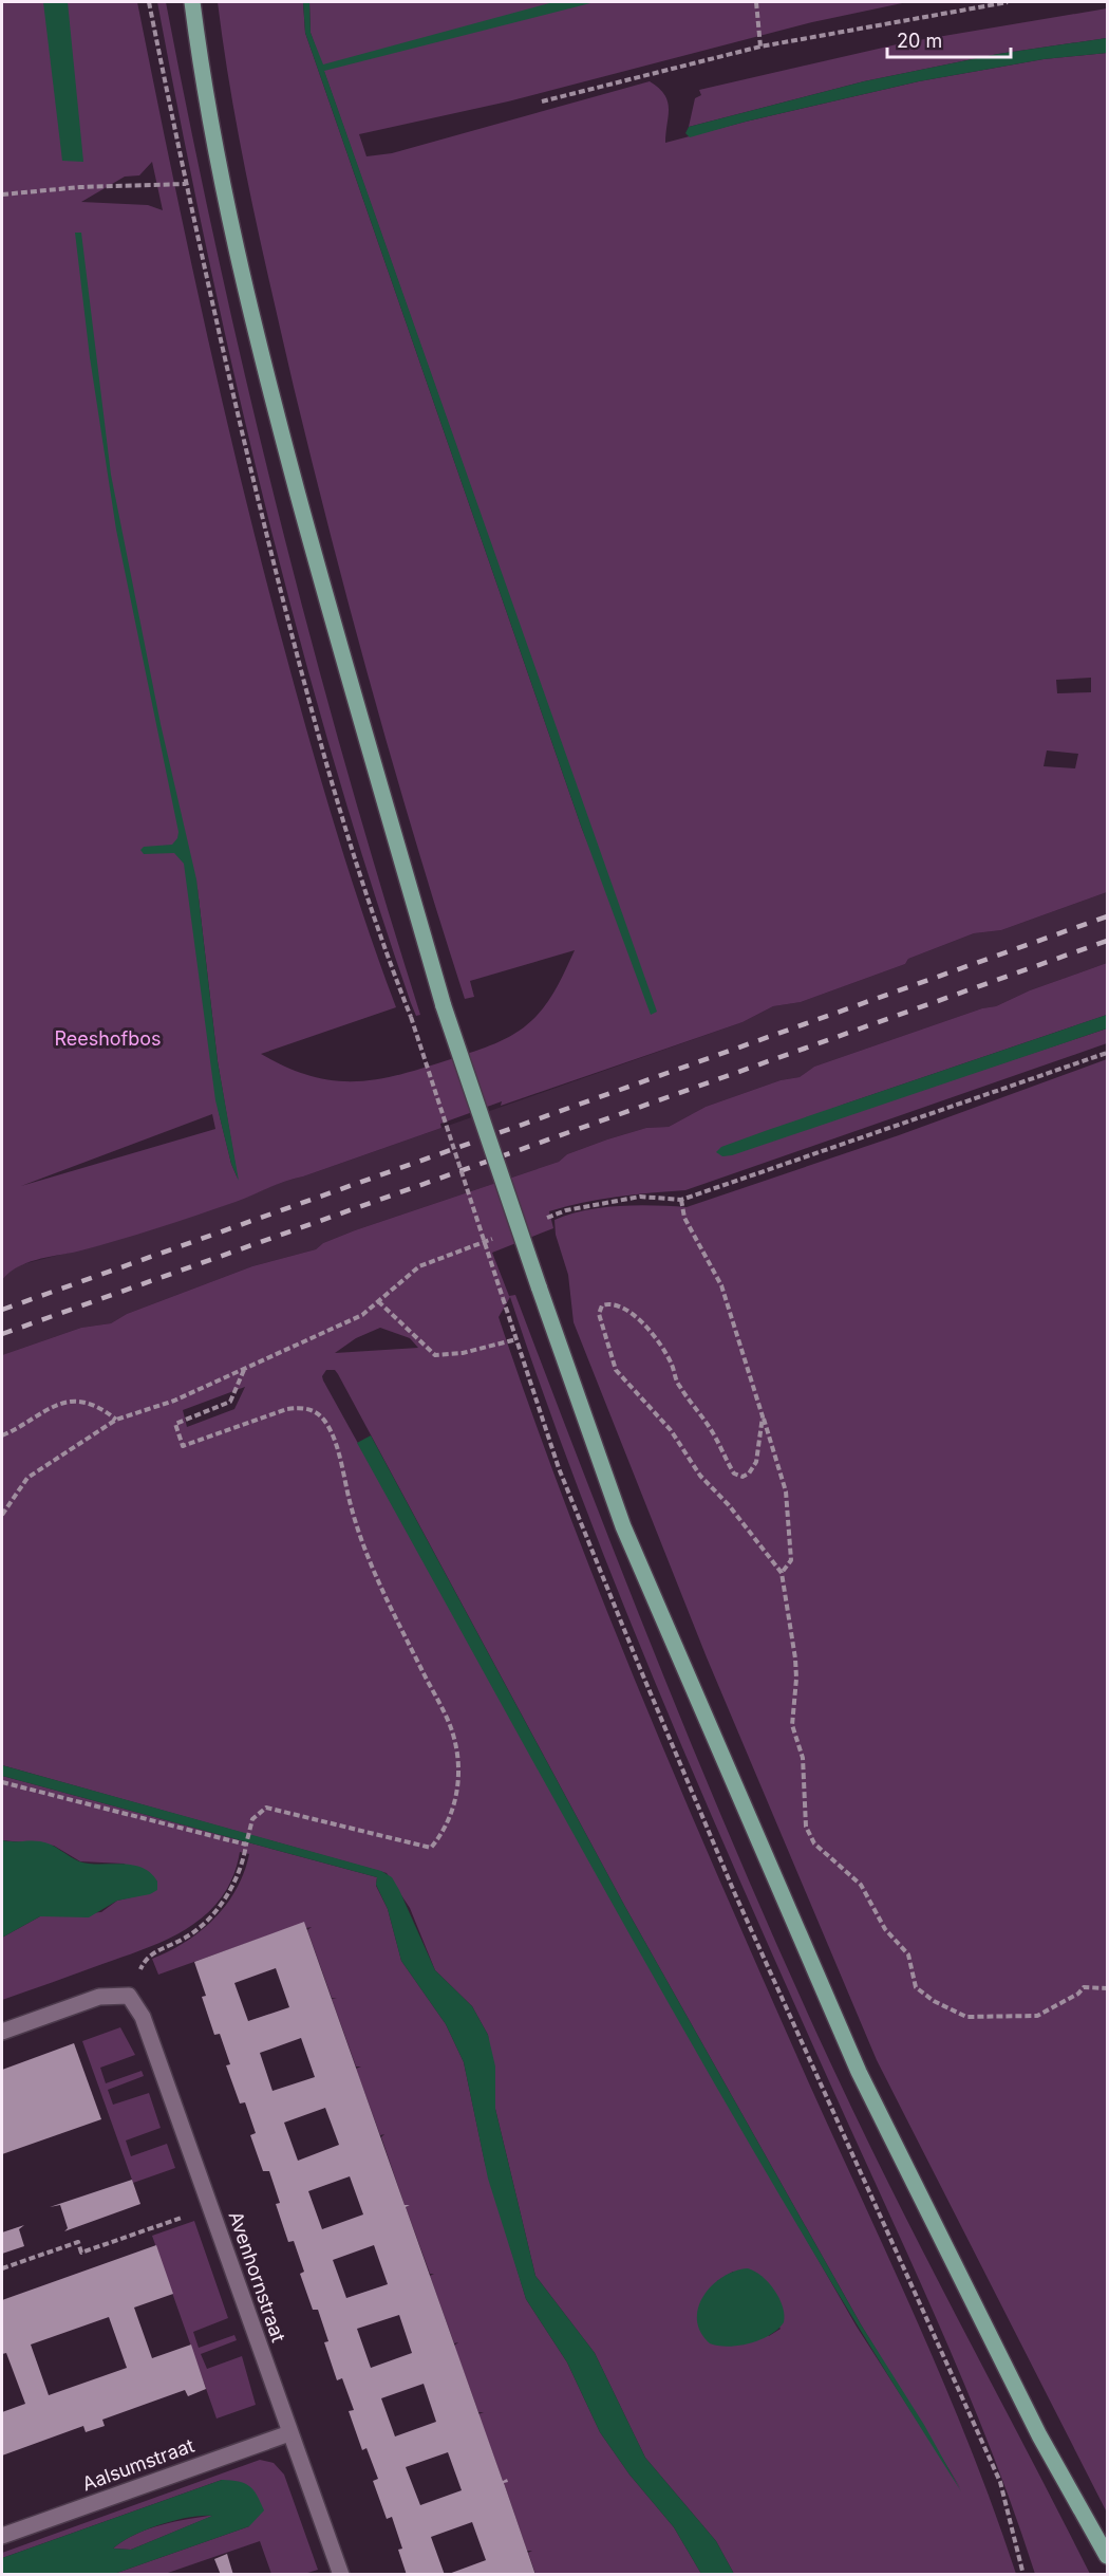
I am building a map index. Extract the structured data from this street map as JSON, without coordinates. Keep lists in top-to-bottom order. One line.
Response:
{"streets":{"street":["Avenhornstraat","Aalsumstraat"]},"crossings":[["Avenhornstraat","Aalsumstraat"]],"parks":["Reeshofbos"],"scale_bar":"20 m"}
